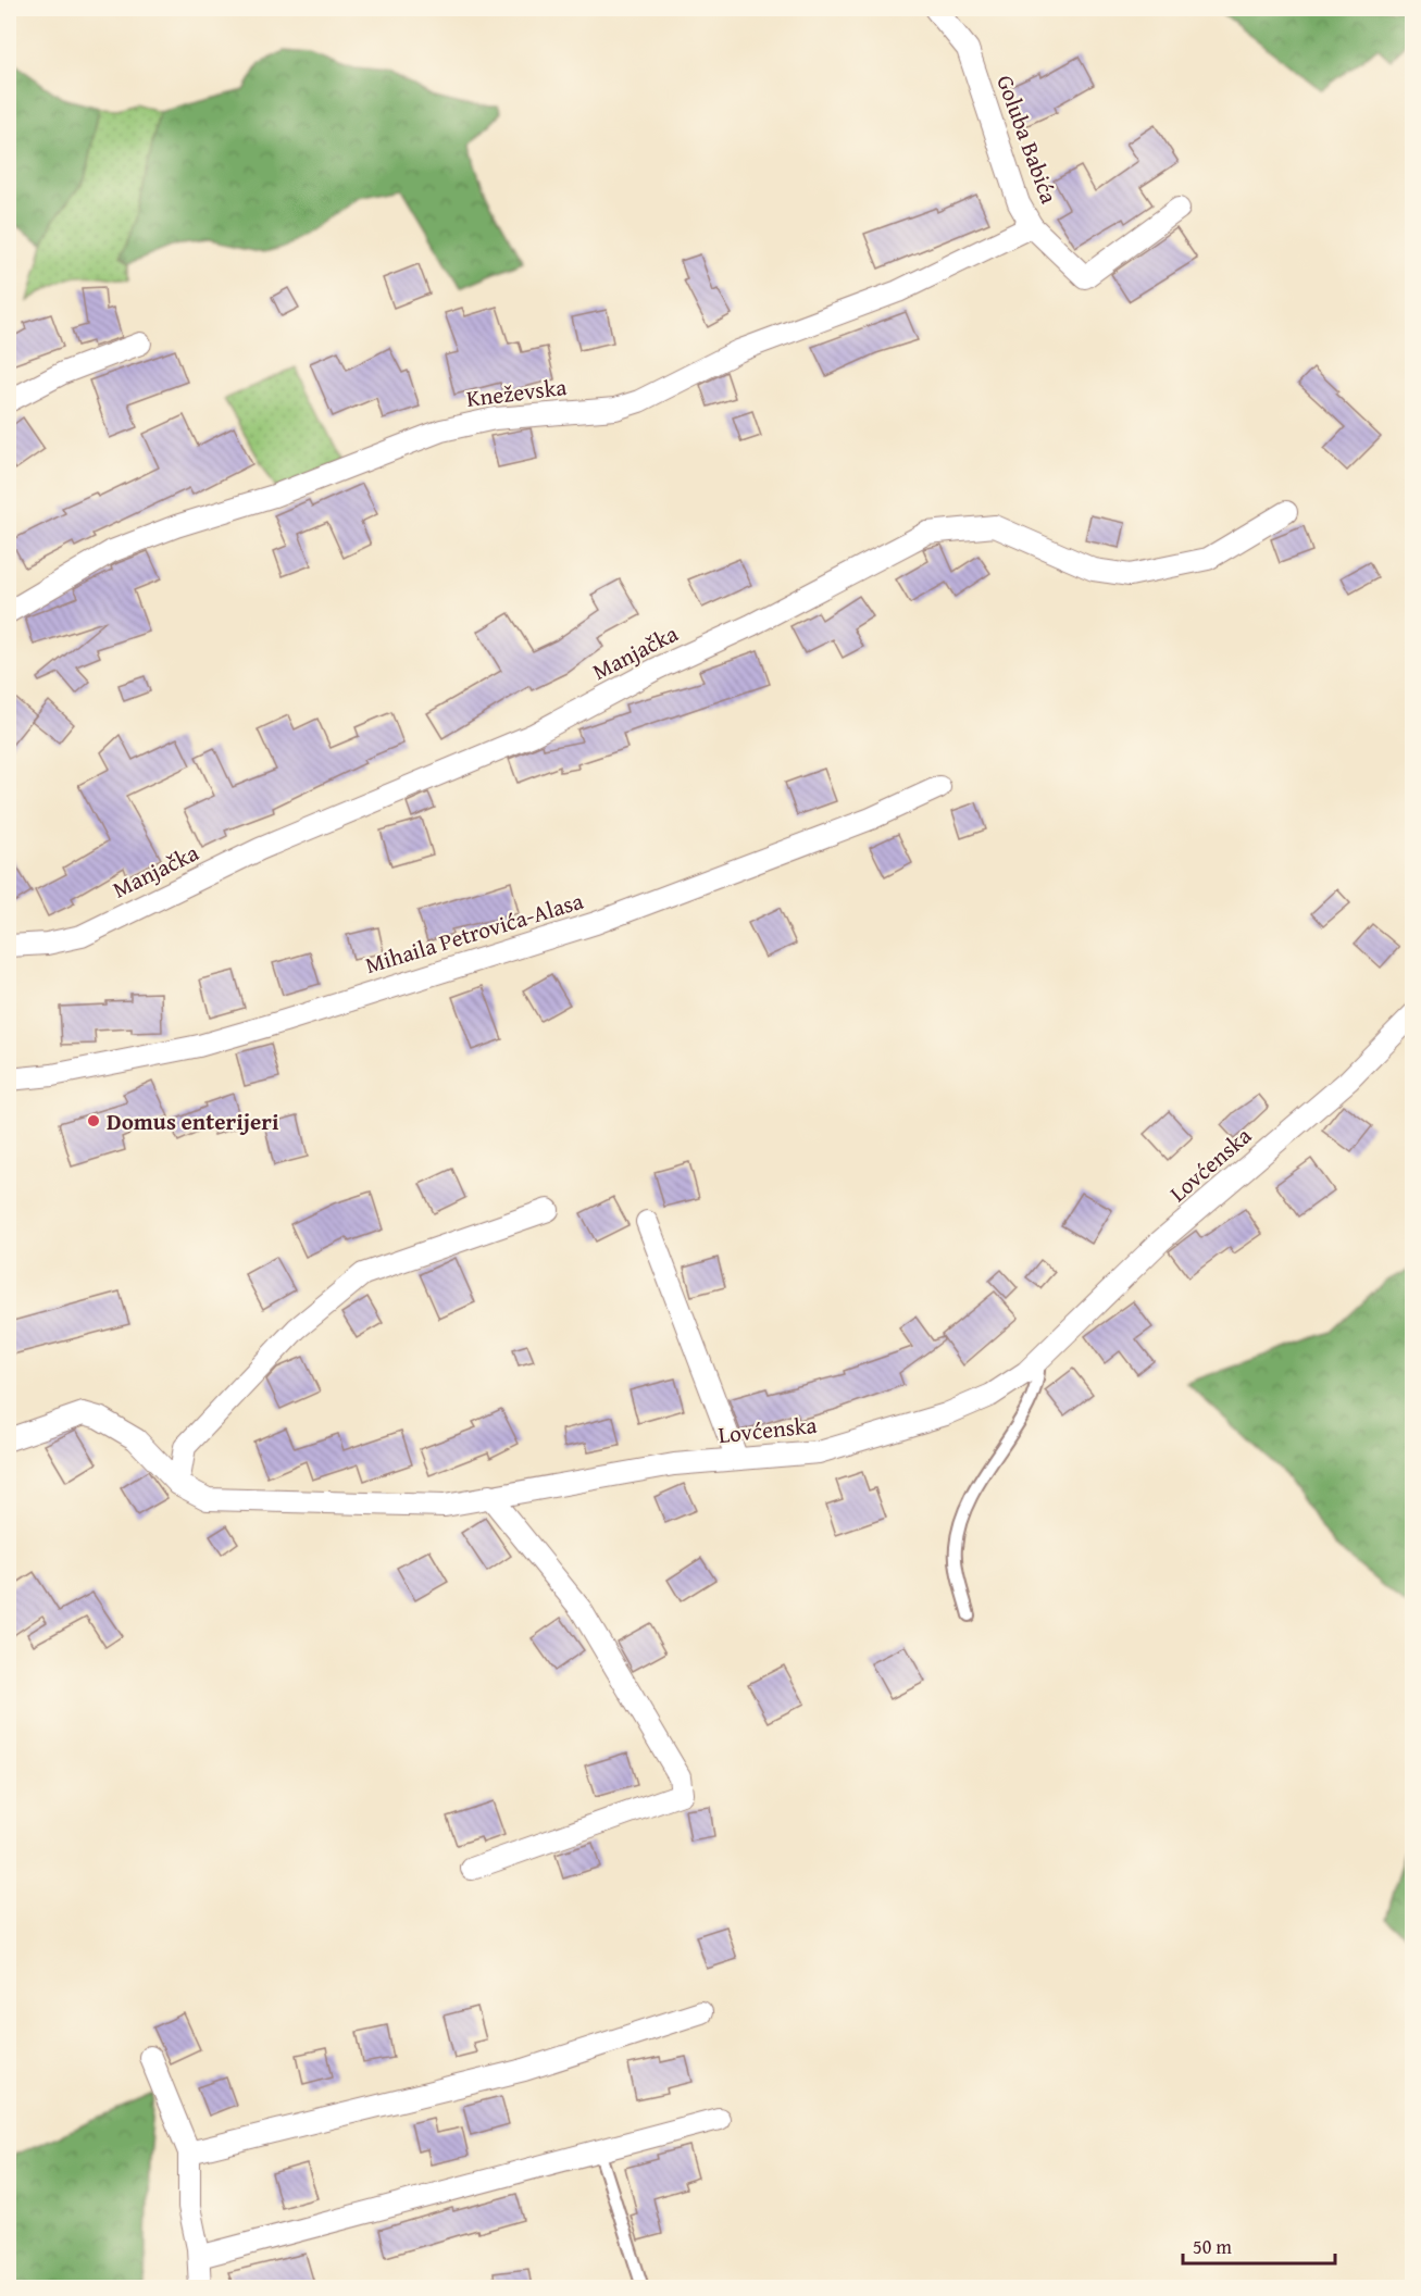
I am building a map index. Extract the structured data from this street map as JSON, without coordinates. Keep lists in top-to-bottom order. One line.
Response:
{"streets":{"street":["Goluba Babića","Kneževska","Manjačka","Mihaila Petrovića-Alasa","Lovćenska"]},"crossings":[["Goluba Babića","Kneževska"]],"places":["Domus enterijeri"],"scale_bar":"50 m"}
